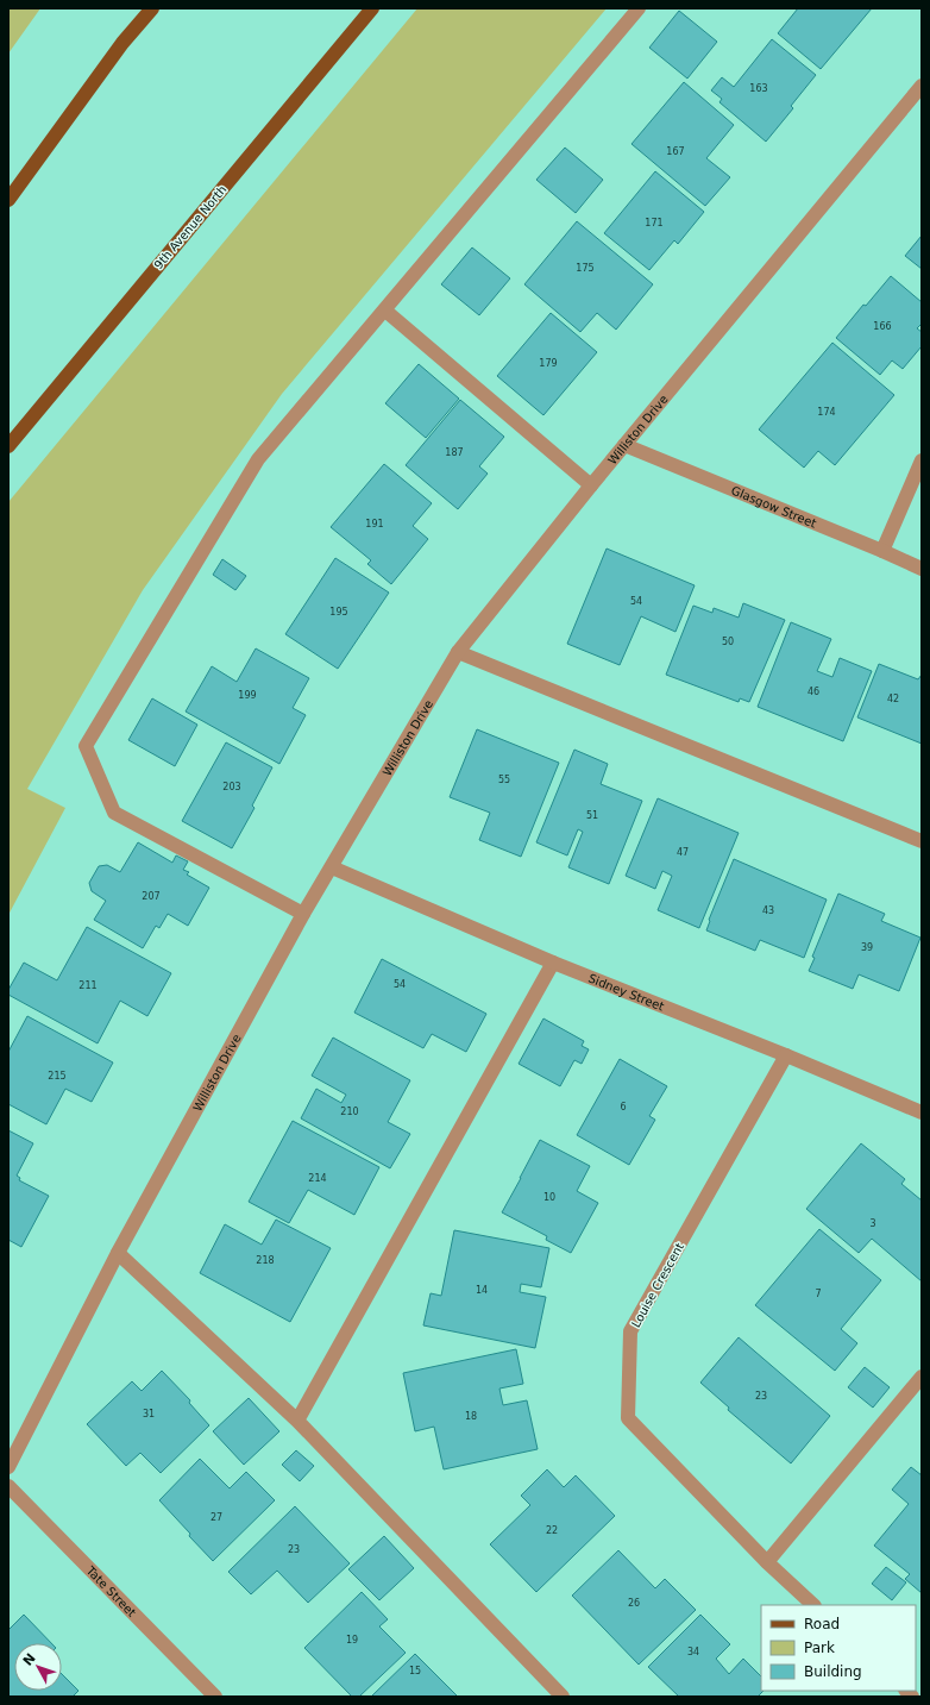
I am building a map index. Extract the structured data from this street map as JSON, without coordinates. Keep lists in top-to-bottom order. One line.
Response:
{"streets":{"main road":["9th Avenue North"],"street":["Williston Drive","Glasgow Street","Sidney Street","Louise Crescent","Tate Street"]},"crossings":[["Williston Drive","Glasgow Street"],["Williston Drive","Sidney Street"],["Sidney Street","Louise Crescent"]],"house_numbers":["163","167","171","175","166","179","174","187","191","54","195","50","46","199","42","55","203","51","47","207","43","39","54","211","215","6","210","214","10","3","218","14","7","23","31","18","27","22","23","26","19","34","15"],"legend":["Road","Park","Building"],"north":"top left"}
